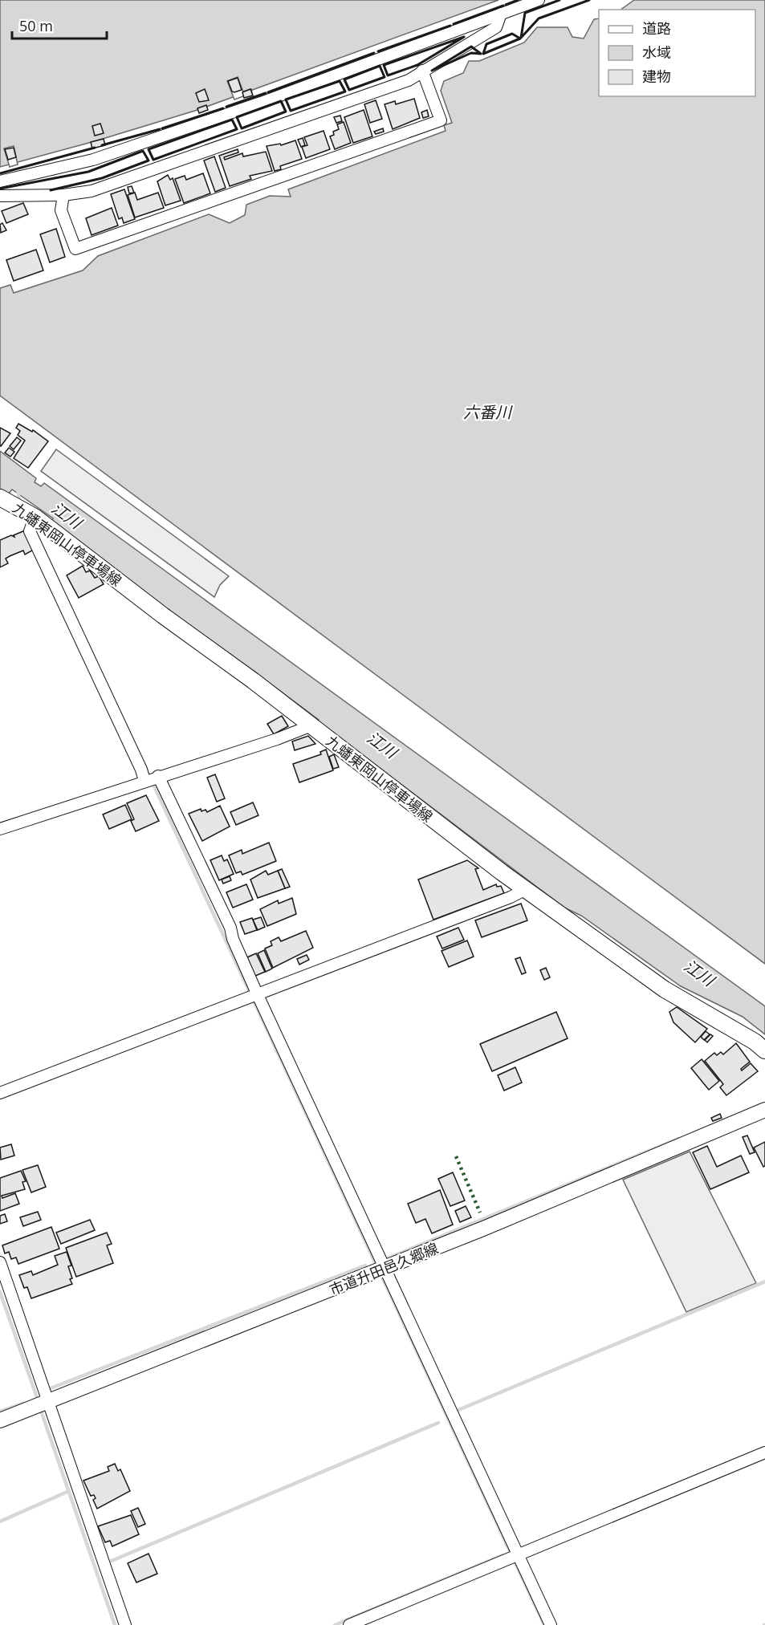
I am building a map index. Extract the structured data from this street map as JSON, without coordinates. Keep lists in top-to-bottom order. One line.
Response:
{"streets":{"main road":["九蟠東岡山停車場線"],"street":["市道升田邑久郷線"]},"water":["六番川","江川"],"legend":["道路","水域","建物"],"scale_bar":"50 m"}
